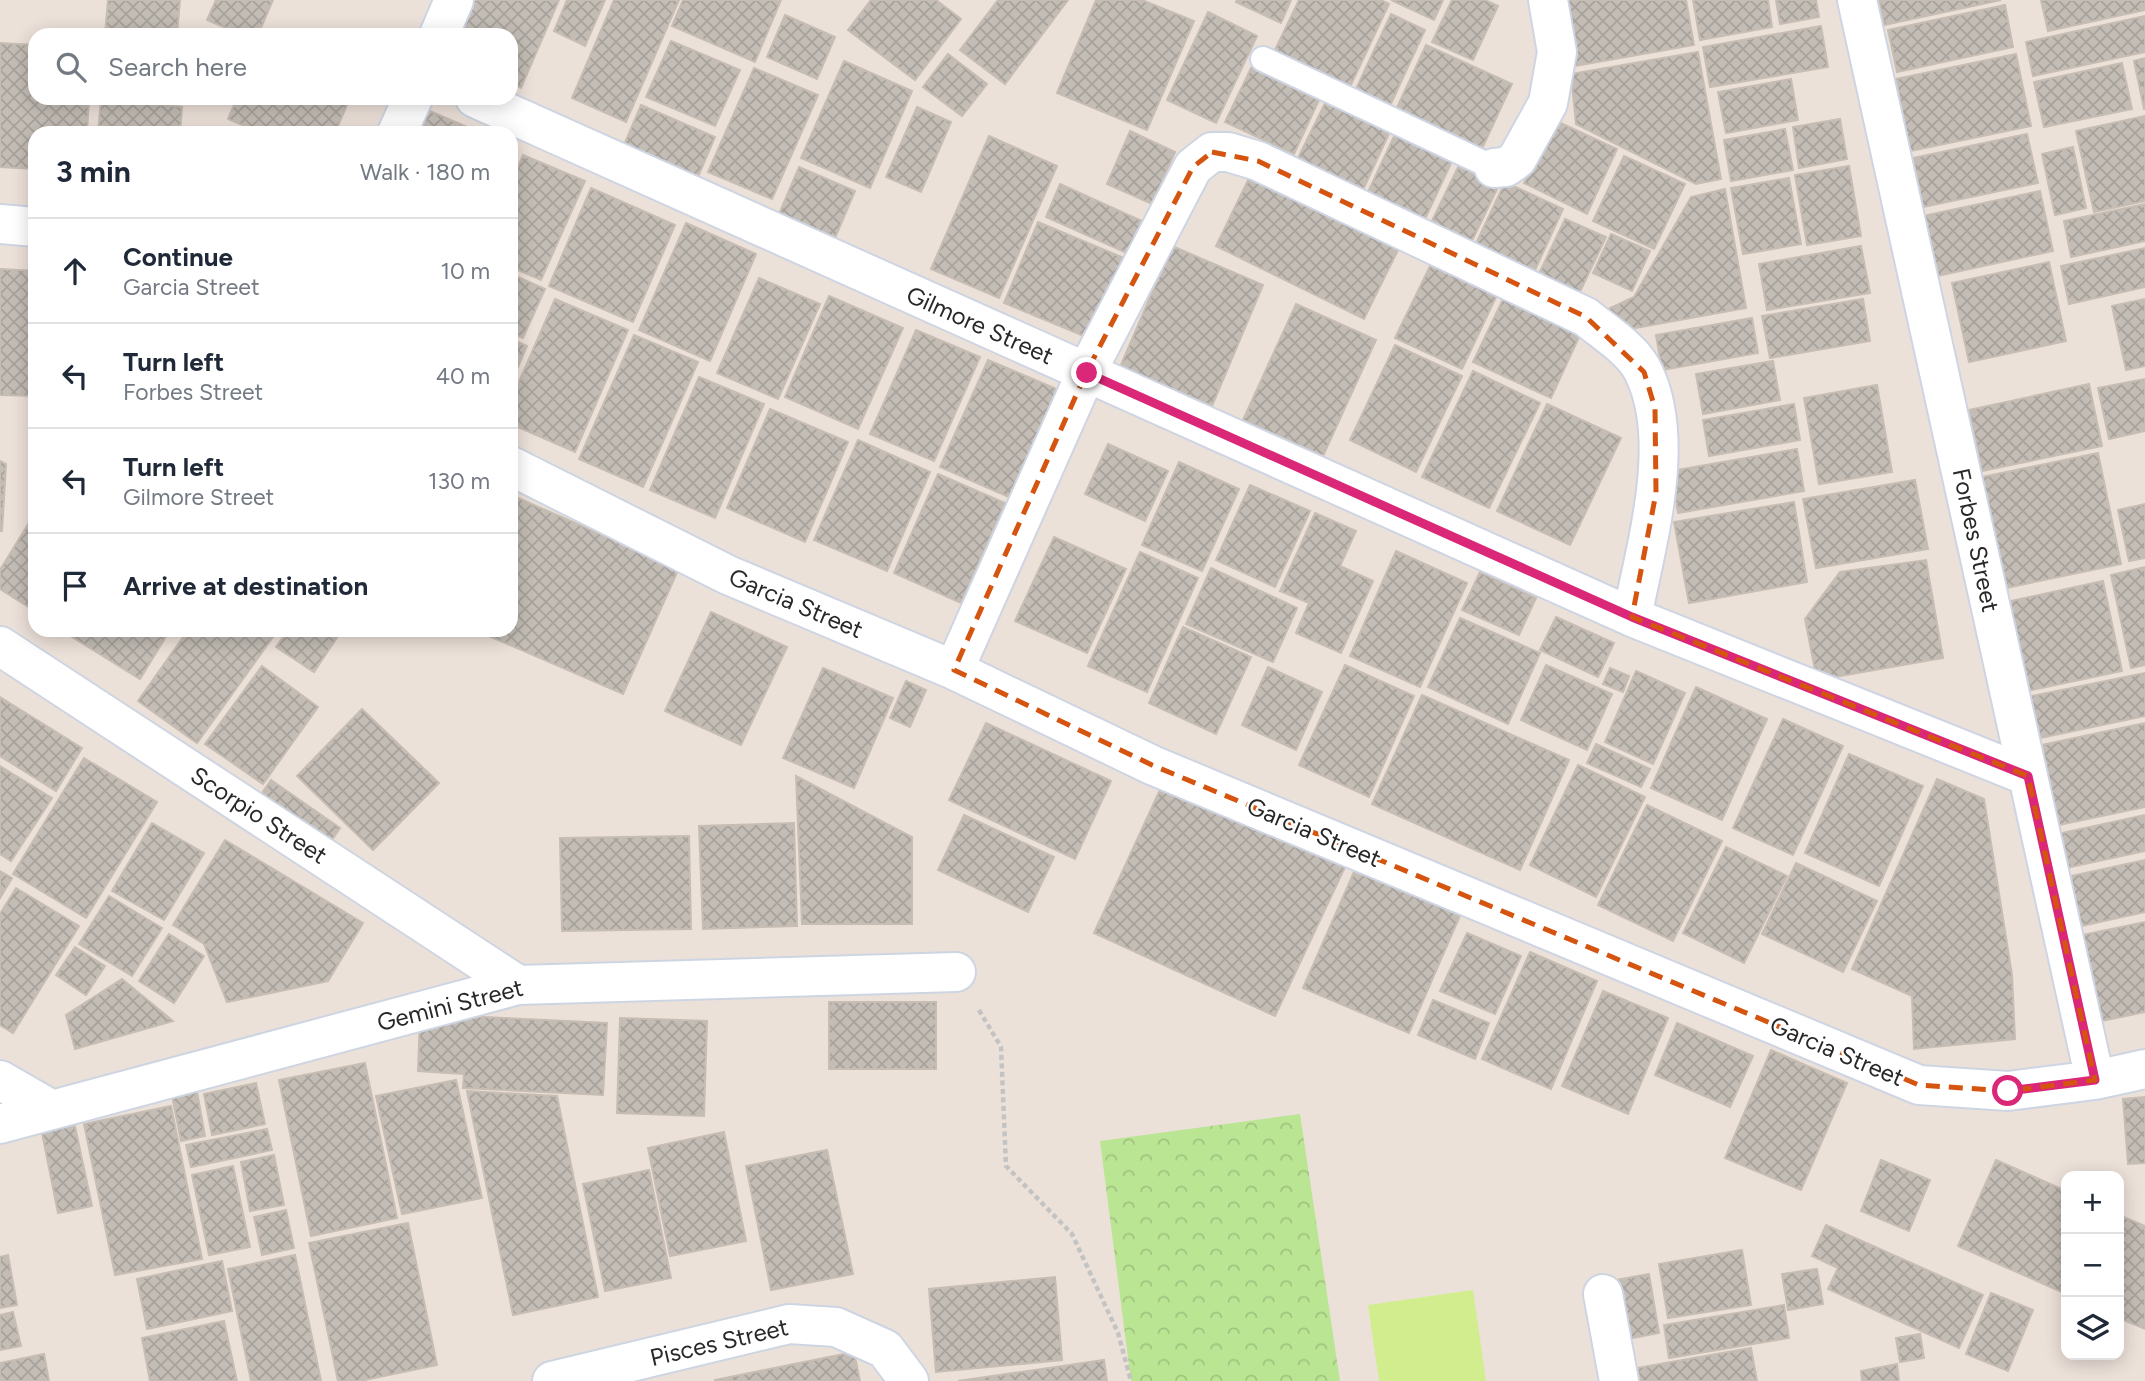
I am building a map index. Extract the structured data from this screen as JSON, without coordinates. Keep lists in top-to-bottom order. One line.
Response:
{"streets":{"street":["Gilmore Street","Forbes Street","Garcia Street","Scorpio Street","Gemini Street","Pisces Street"]},"crossings":[["Gilmore Street","Forbes Street"],["Forbes Street","Garcia Street"],["Scorpio Street","Gemini Street"]],"page":{"search":"Search here","heading":["3 min","Walk · 180 m"],"list":[["Continue","Garcia Street","10 m"],["Turn left","Forbes Street","40 m"],["Turn left","Gilmore Street","130 m"],"Arrive at destination"],"map_buttons":["+","−"]}}
